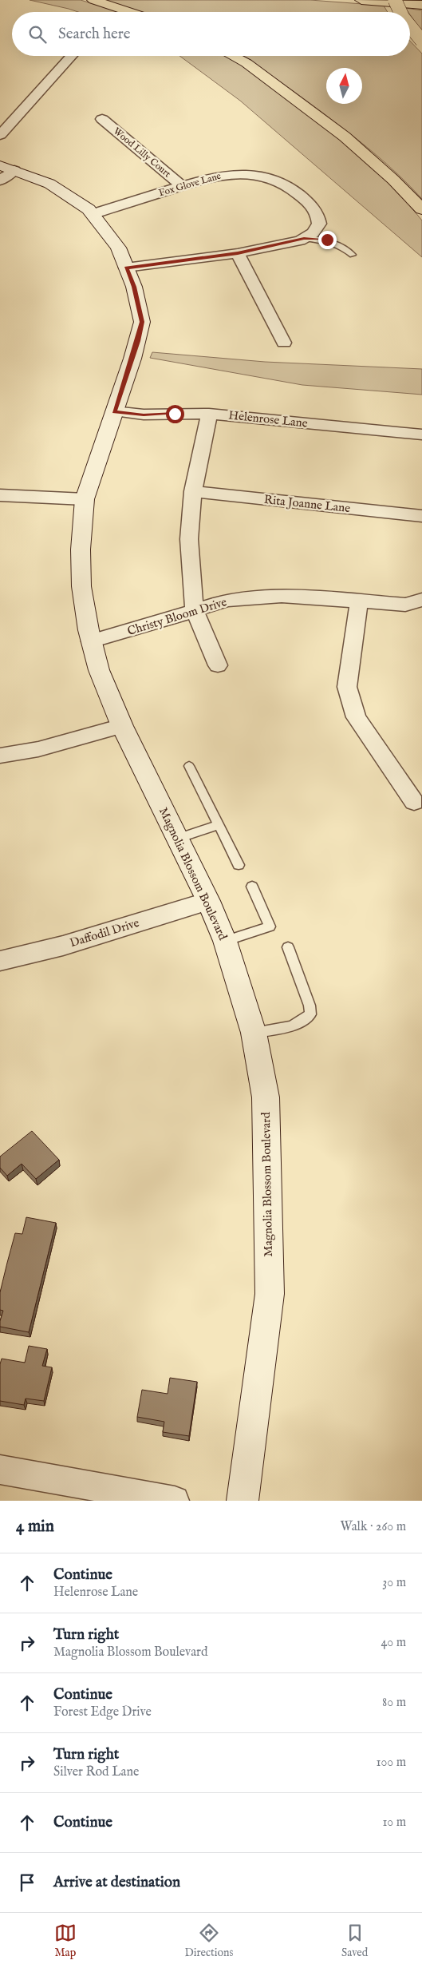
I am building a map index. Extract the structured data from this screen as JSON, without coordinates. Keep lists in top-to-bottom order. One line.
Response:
{"streets":{"street":["Wood Lilly Court","Fox Glove Lane","Helenrose Lane","Rita Joanne Lane","Christy Bloom Drive","Magnolia Blossom Boulevard","Daffodil Drive"]},"crossings":[["Wood Lilly Court","Fox Glove Lane"],["Fox Glove Lane","Magnolia Blossom Boulevard"],["Helenrose Lane","Magnolia Blossom Boulevard"],["Christy Bloom Drive","Magnolia Blossom Boulevard"],["Magnolia Blossom Boulevard","Daffodil Drive"]],"north":"top","page":{"search":"Search here","heading":["4 min","Walk · 260 m"],"list":[["Continue","Helenrose Lane","30 m"],["Turn right","Magnolia Blossom Boulevard","40 m"],["Continue","Forest Edge Drive","80 m"],["Turn right","Silver Rod Lane","100 m"],["Continue","10 m"],"Arrive at destination"],"nav":["Map","Directions","Saved"]}}
